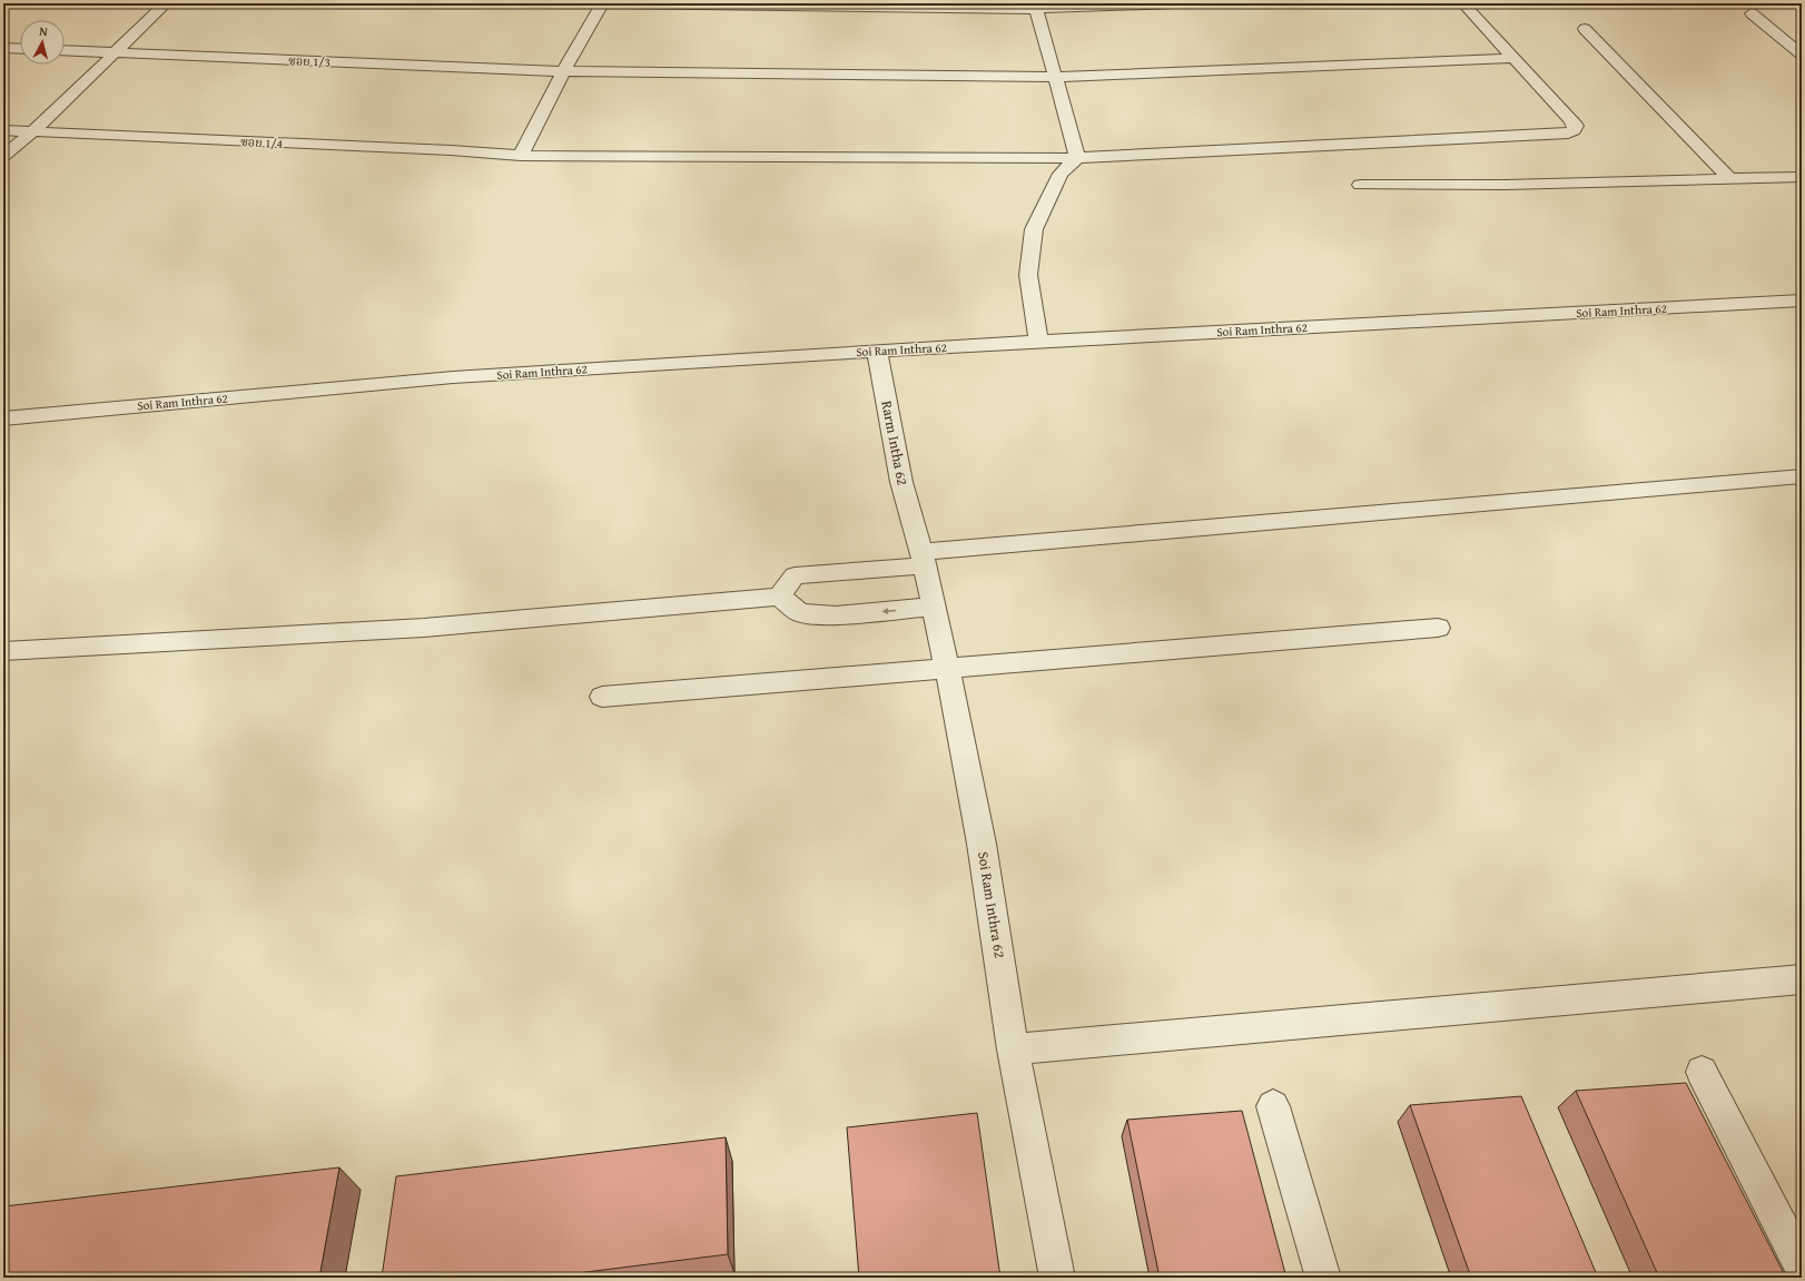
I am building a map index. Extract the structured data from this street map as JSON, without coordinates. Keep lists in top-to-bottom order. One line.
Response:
{"streets":{"street":["ซอย 1/3","ซอย 1/4","Soi Ram Inthra 62","Rarm Intha 62"]},"crossings":[["ซอย 1/3","ซอย 1/4"],["Soi Ram Inthra 62","Rarm Intha 62"]],"north":"top"}
